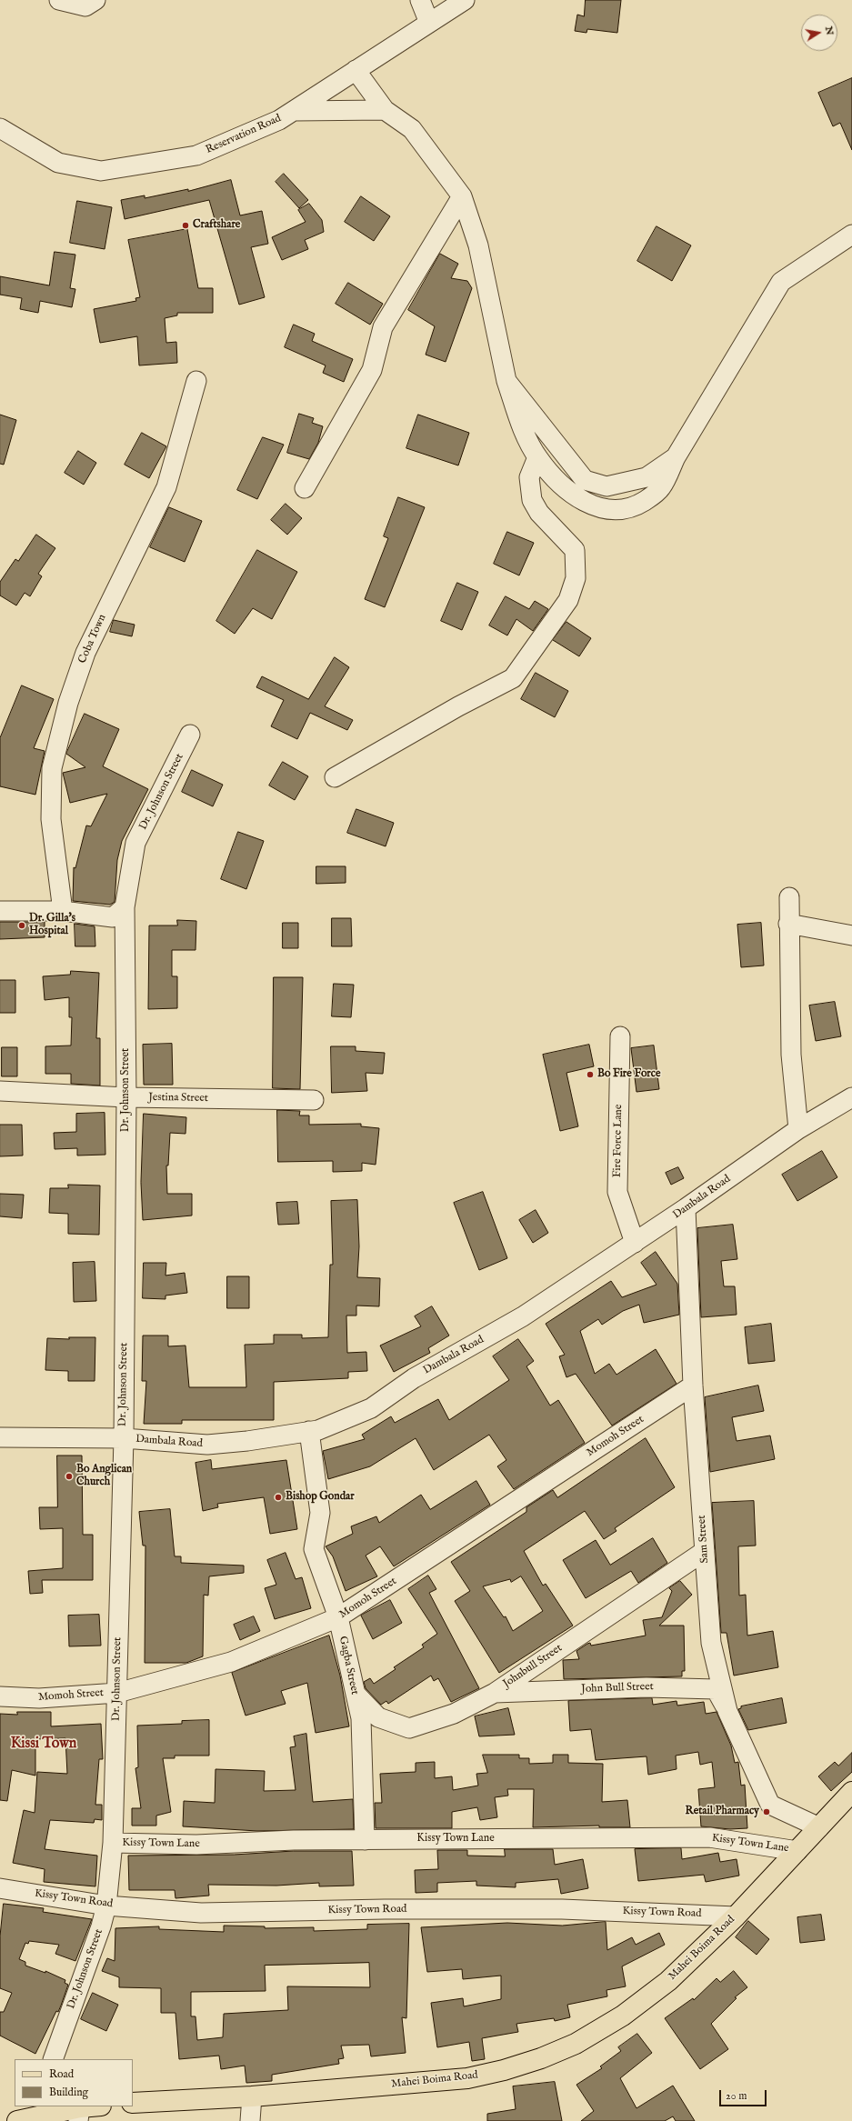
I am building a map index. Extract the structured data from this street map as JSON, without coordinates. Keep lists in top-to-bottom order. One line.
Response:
{"streets":{"main road":["Mahei Boima Road"],"street":["Reservation Road","Coba Town","Dr. Johnson Street","Jestina Street","Fire Force Lane","Dambala Road","Momoh Street","Sam Street","Gagba Street","Johnbull Street","John Bull Street","Kissy Town Lane","Kissy Town Road"]},"crossings":[["Dr. Johnson Street","Jestina Street"],["Dr. Johnson Street","Dambala Road"],["Dr. Johnson Street","Momoh Street"],["Dr. Johnson Street","Kissy Town Lane"],["Dr. Johnson Street","Kissy Town Road"],["Fire Force Lane","Dambala Road"],["Dambala Road","Sam Street"],["Dambala Road","Gagba Street"],["Momoh Street","Sam Street"],["Momoh Street","Gagba Street"],["Sam Street","Johnbull Street"],["Sam Street","John Bull Street"],["Sam Street","Mahei Boima Road"],["Gagba Street","Johnbull Street"],["Gagba Street","Kissy Town Lane"],["Johnbull Street","John Bull Street"],["Kissy Town Lane","Mahei Boima Road"],["Kissy Town Road","Mahei Boima Road"]],"districts":["Kissi Town"],"places":["Craftshare","Dr. Gilla's Hospital","Bo Fire Force","Bo Anglican Church","Bishop Gondar","Retail Pharmacy"],"legend":["Road","Building"],"scale_bar":"20 m","north":"right"}
